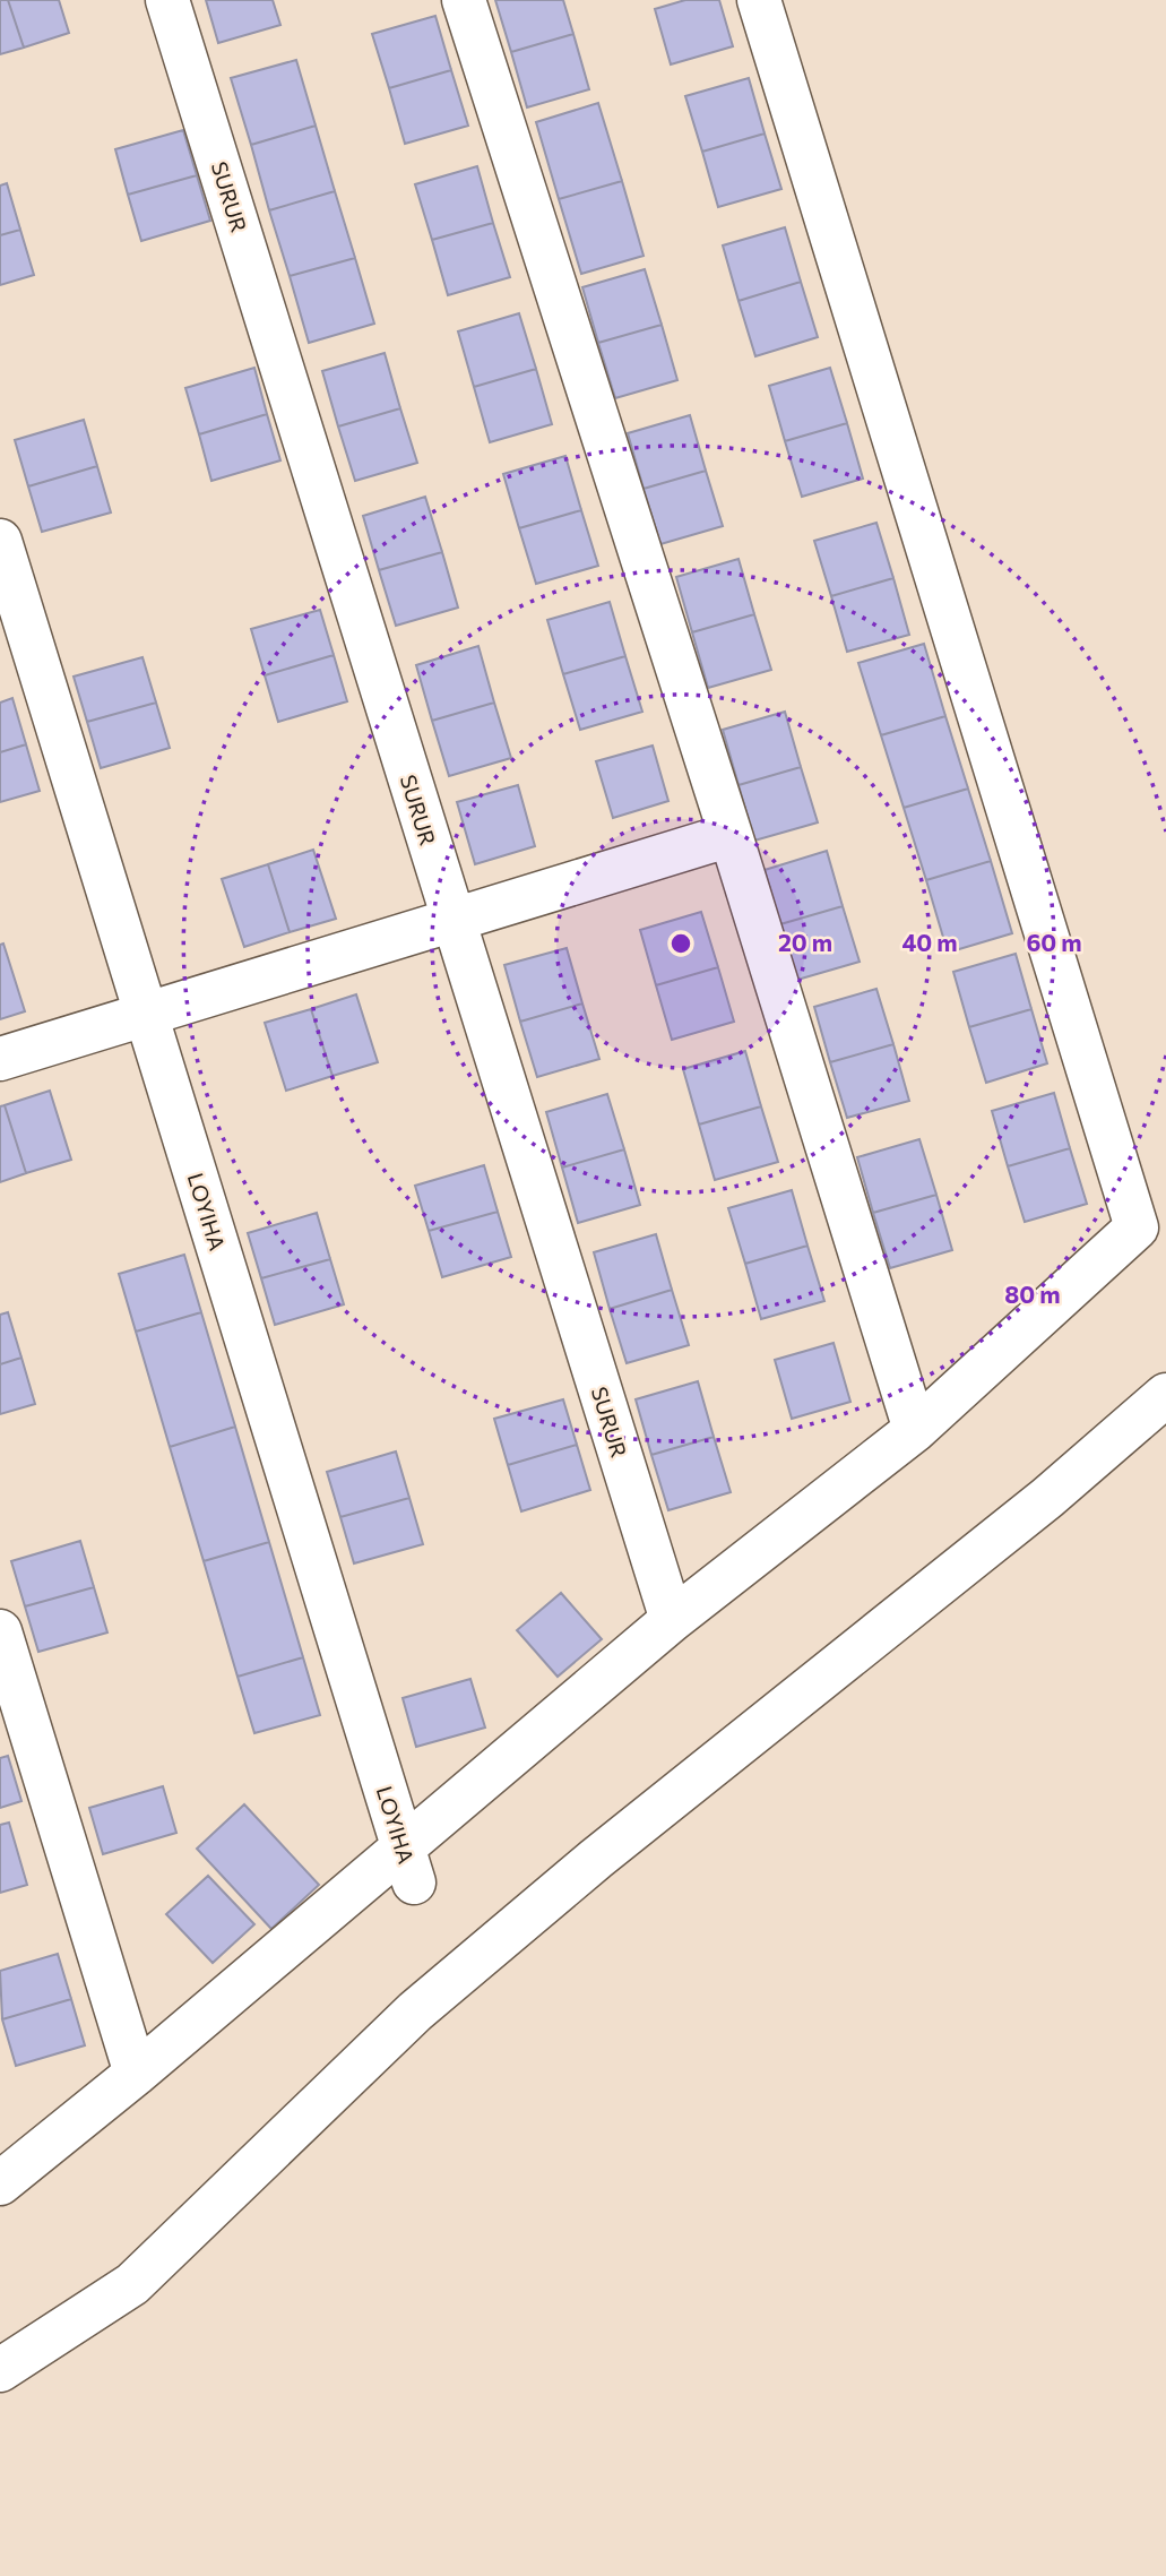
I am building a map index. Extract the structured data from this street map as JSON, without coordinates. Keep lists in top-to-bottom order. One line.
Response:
{"streets":{"street":["SURUR","LOYIHA"]},"rings":["20 m","40 m","60 m","80 m"]}
